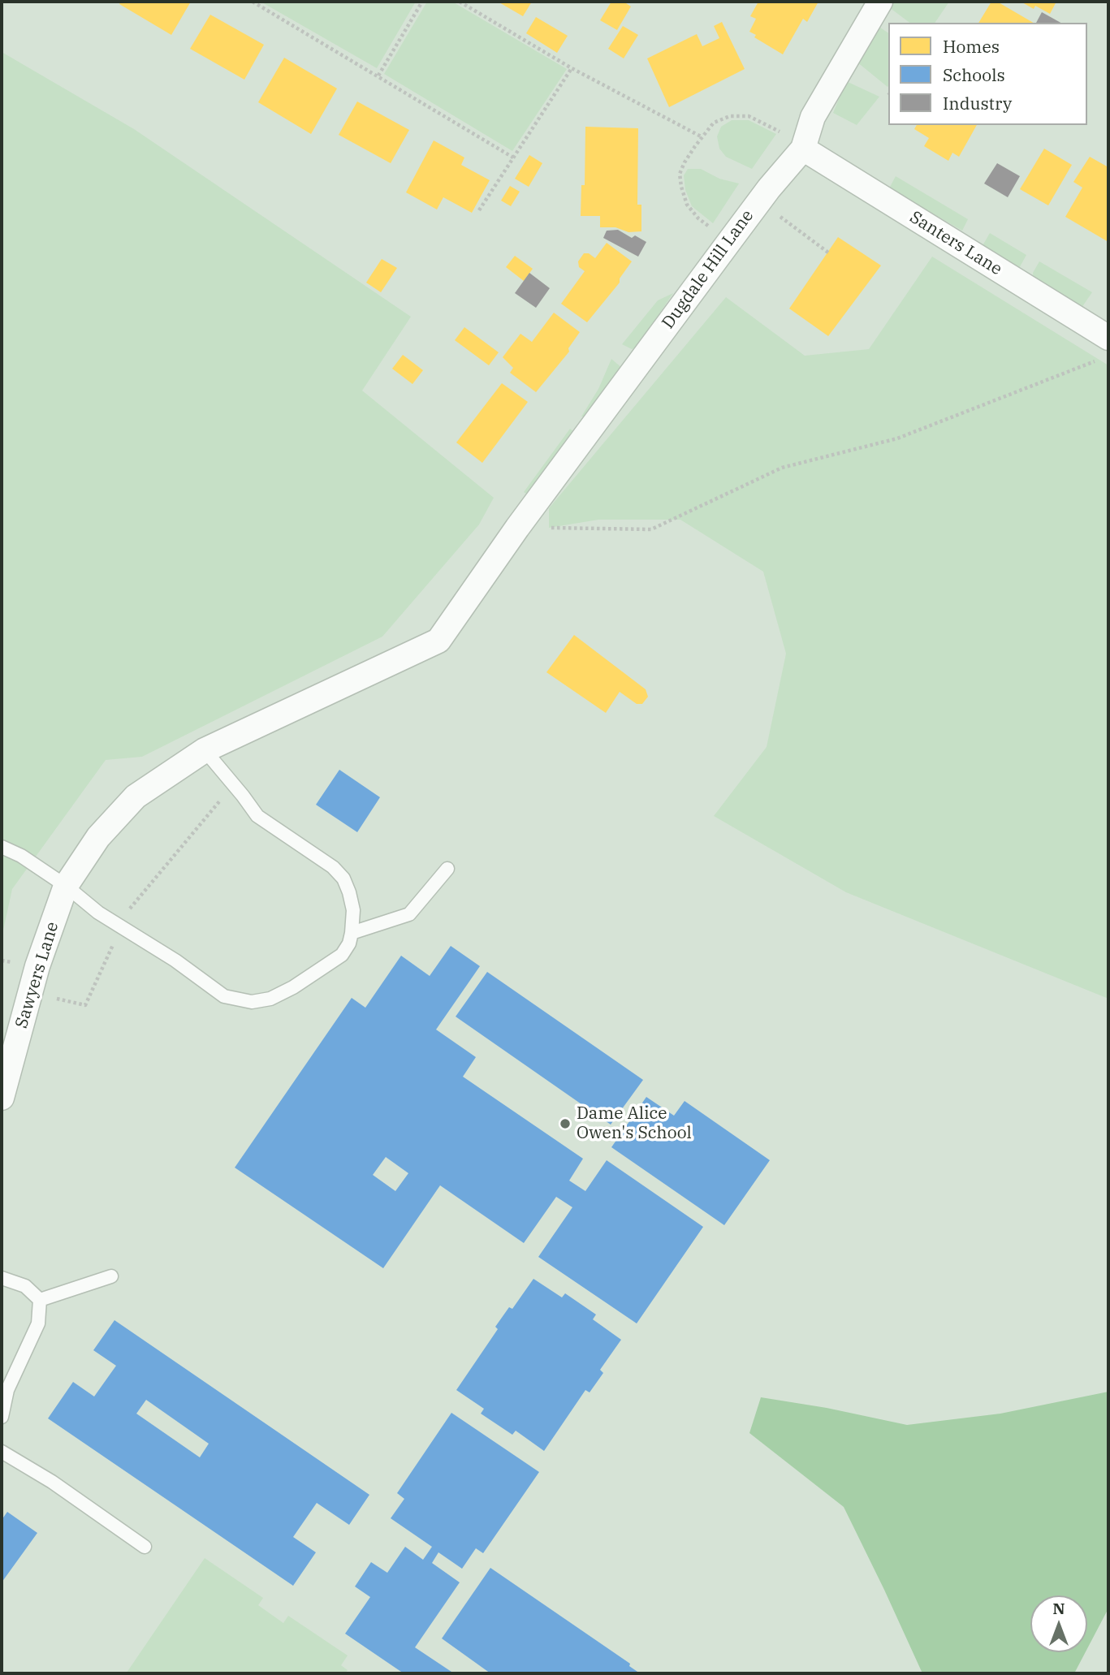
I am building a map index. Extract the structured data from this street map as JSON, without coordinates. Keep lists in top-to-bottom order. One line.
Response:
{"streets":{"street":["Santers Lane","Dugdale Hill Lane","Sawyers Lane"]},"crossings":[["Santers Lane","Dugdale Hill Lane"],["Dugdale Hill Lane","Sawyers Lane"]],"places":["Dame Alice Owen's School"],"legend":["Homes","Schools","Industry"],"north":"top"}
